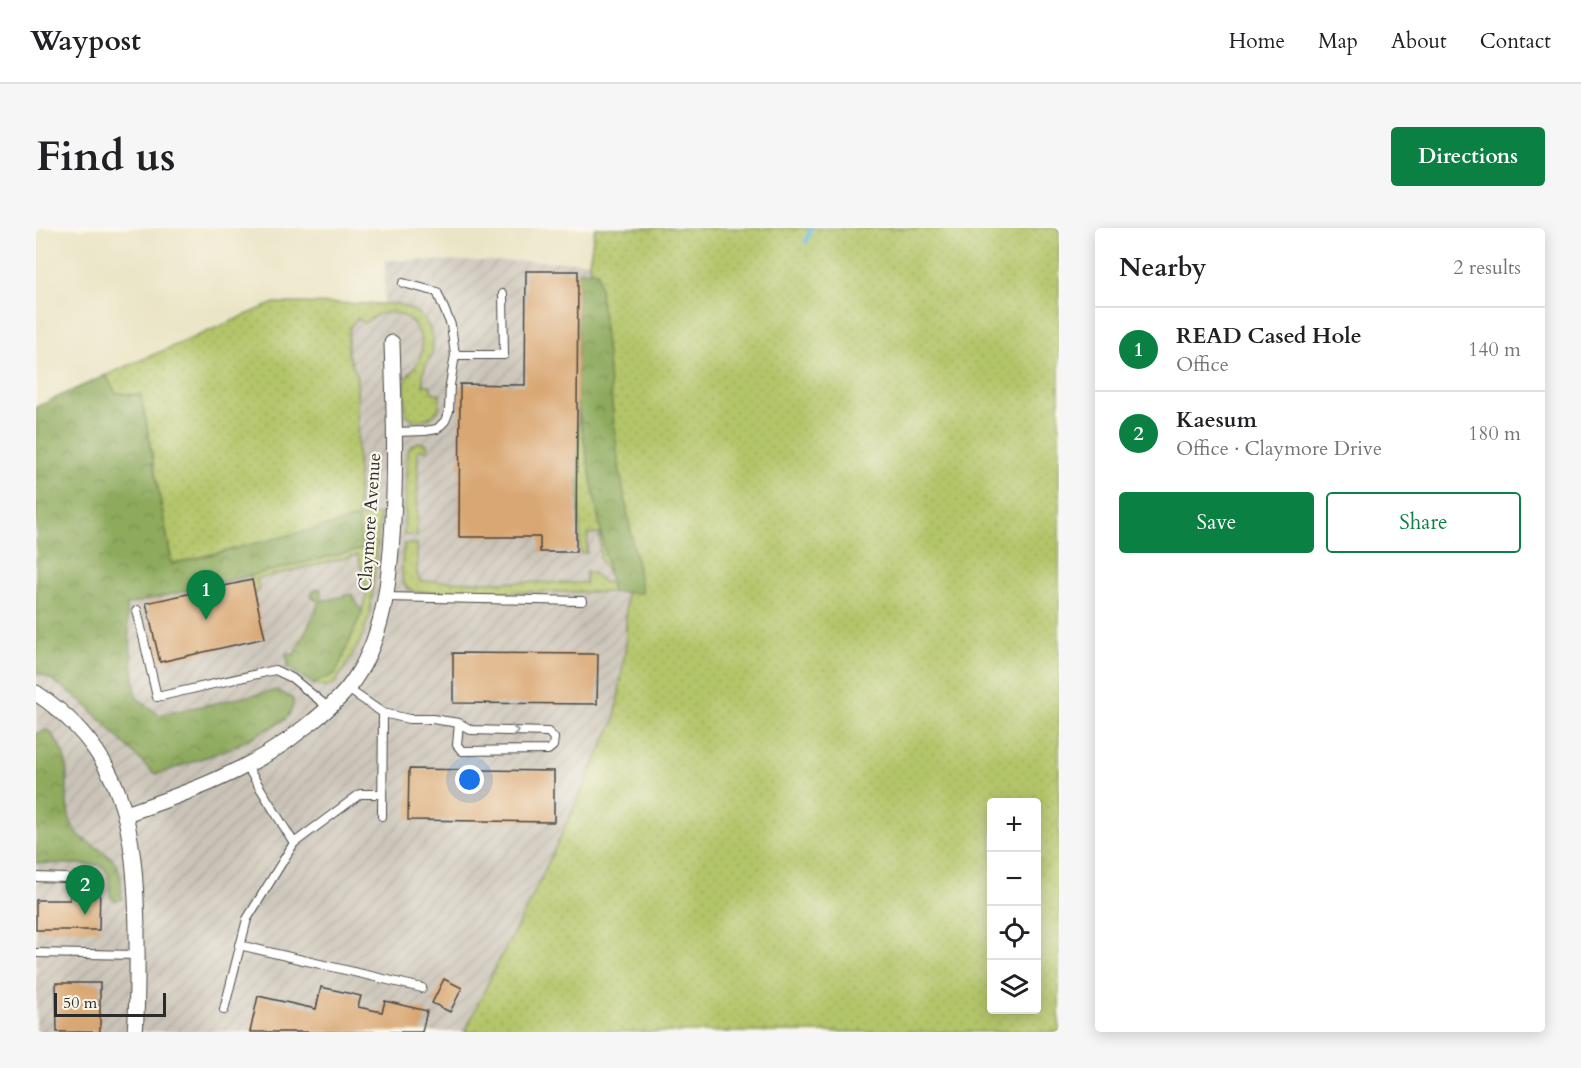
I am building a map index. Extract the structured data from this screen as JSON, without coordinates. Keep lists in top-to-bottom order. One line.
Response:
{"streets":{"street":["Claymore Avenue"]},"scale_bar":"50 m","page":{"header":"Waypost","nav":["Home","Map","About","Contact"],"buttons":["Directions",["Save","Share"]],"title":"Find us","heading":["Nearby","2 results"],"list":[{"mark":"1","name":"READ Cased Hole","note":"Office","value":"140 m"},{"mark":"2","name":"Kaesum","note":"Office · Claymore Drive","value":"180 m"}],"pins":["1","2"],"map_buttons":["+","−"],"scale":"50 m"}}
